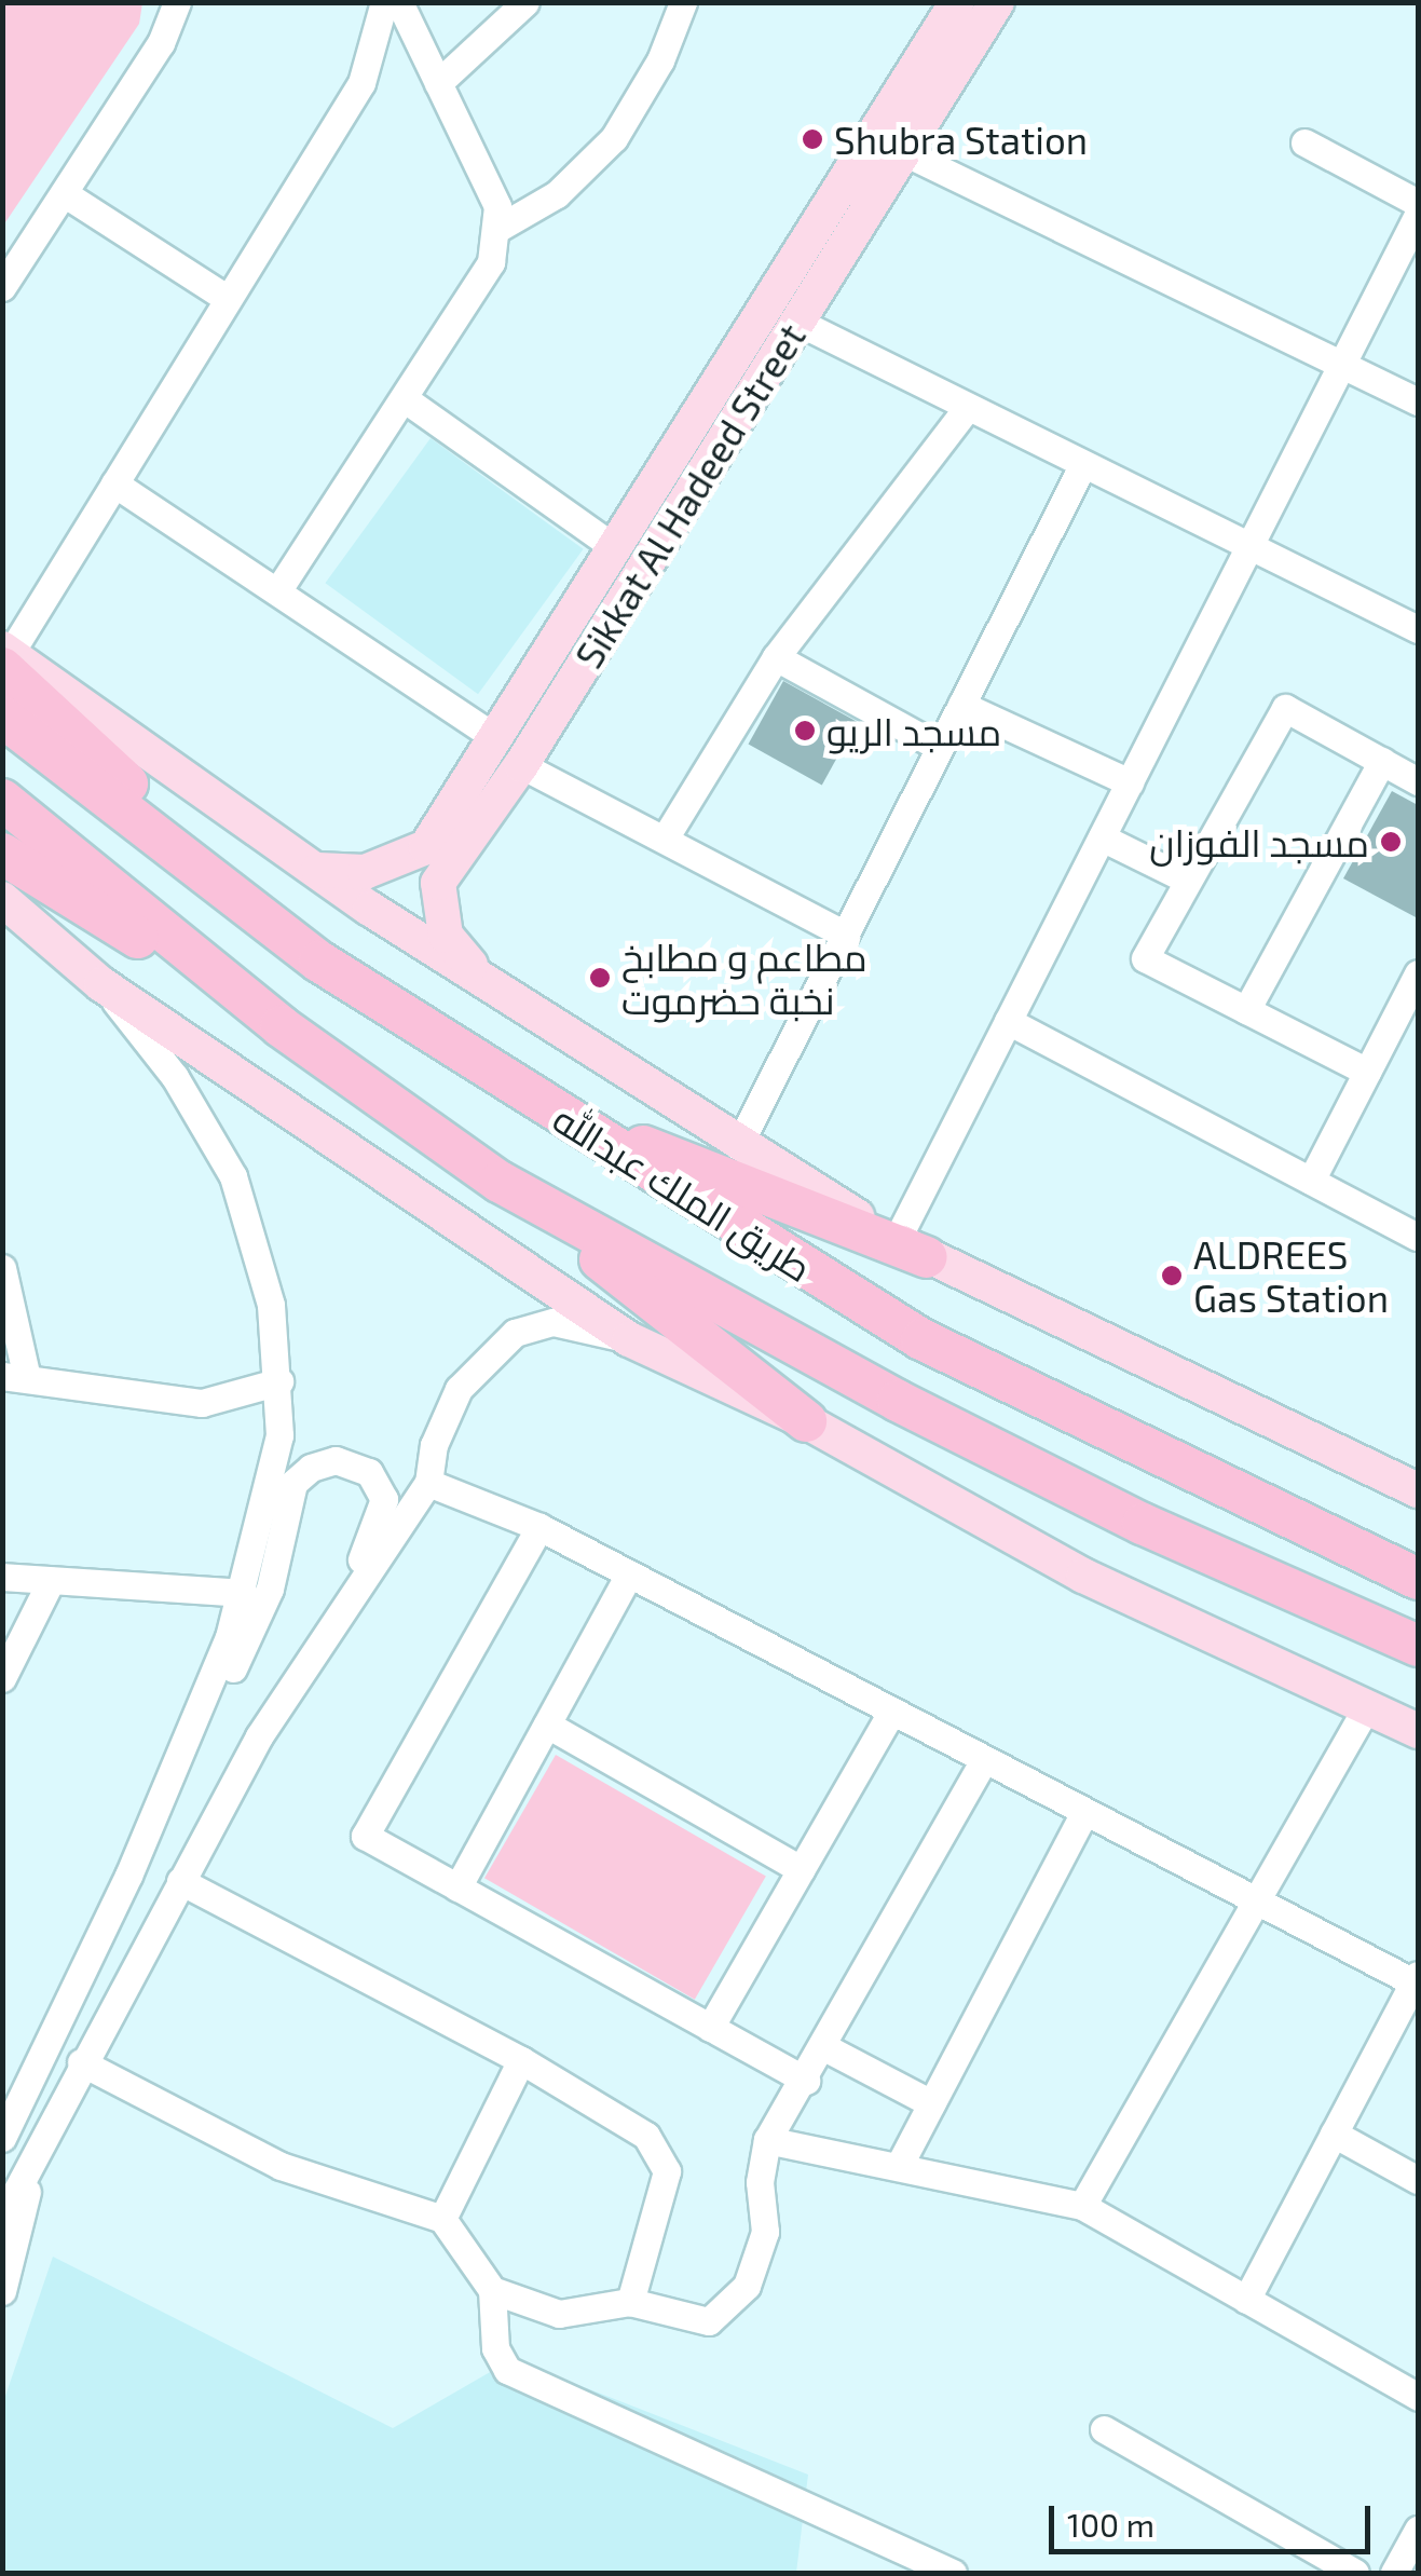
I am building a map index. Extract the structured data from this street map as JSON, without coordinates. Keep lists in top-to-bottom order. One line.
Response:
{"streets":{"highway":["طريق الملك عبدالله"],"main road":["Sikkat Al Hadeed Street"]},"places":["Shubra Station","مسجد الريو","مسجد الفوزان","مطاعم و مطابخ نخبة حضرموت","ALDREES Gas Station"],"scale_bar":"100 m"}
